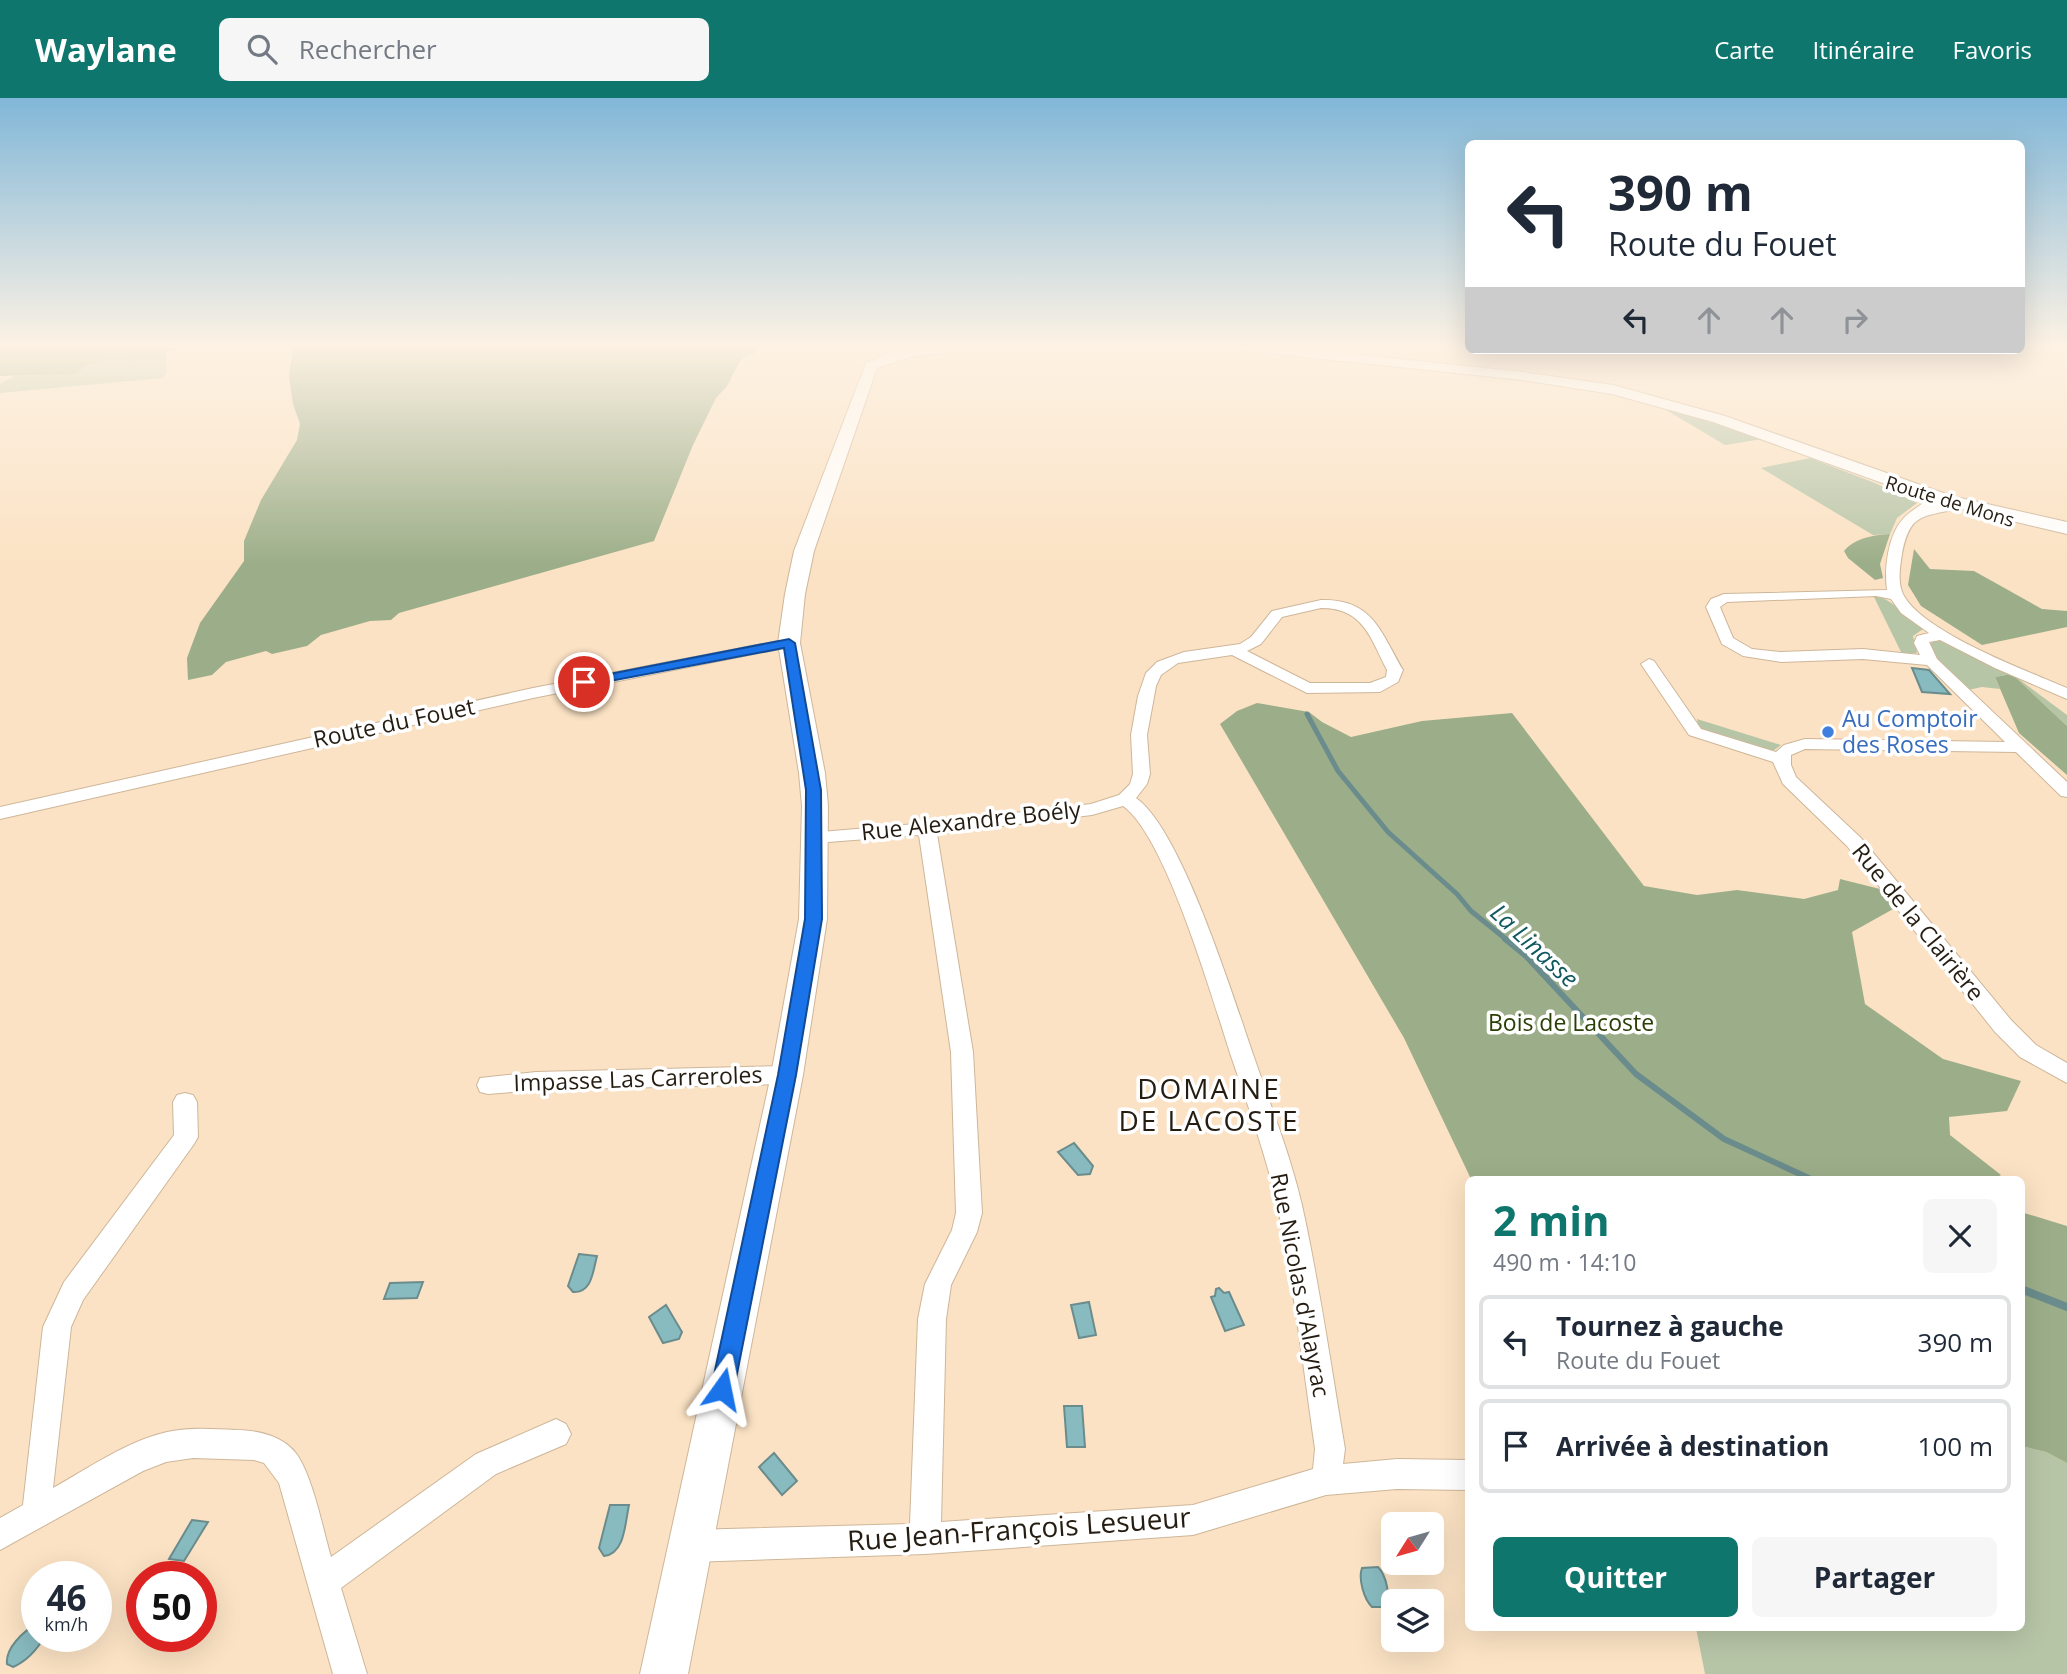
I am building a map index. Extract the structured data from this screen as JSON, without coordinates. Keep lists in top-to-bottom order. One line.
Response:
{"streets":{"main road":["Route de Mons"],"street":["Route du Fouet","Rue Alexandre Boély","Rue de la Clairière","Impasse Las Carreroles","Rue Nicolas d'Alayrac","Rue Jean-François Lesueur"]},"crossings":[["Rue Alexandre Boély","Rue Nicolas d'Alayrac"],["Rue Nicolas d'Alayrac","Rue Jean-François Lesueur"]],"districts":["DOMAINE DE LACOSTE"],"water":["La Linasse"],"parks":["Bois de Lacoste"],"places":["Au Comptoir des Roses"],"north":"bottom left","page":{"header":"Waylane","search":"Rechercher","nav":["Carte","Itinéraire","Favoris"],"turn":["390 m","Route du Fouet"],"heading":["2 min","490 m · 14:10"],"list":[{"name":"Tournez à gauche","note":"Route du Fouet","value":"390 m"},{"name":"Arrivée à destination","value":"100 m"}],"buttons":["Quitter","Partager"],"speed":"46 km/h","limit":"50"}}
